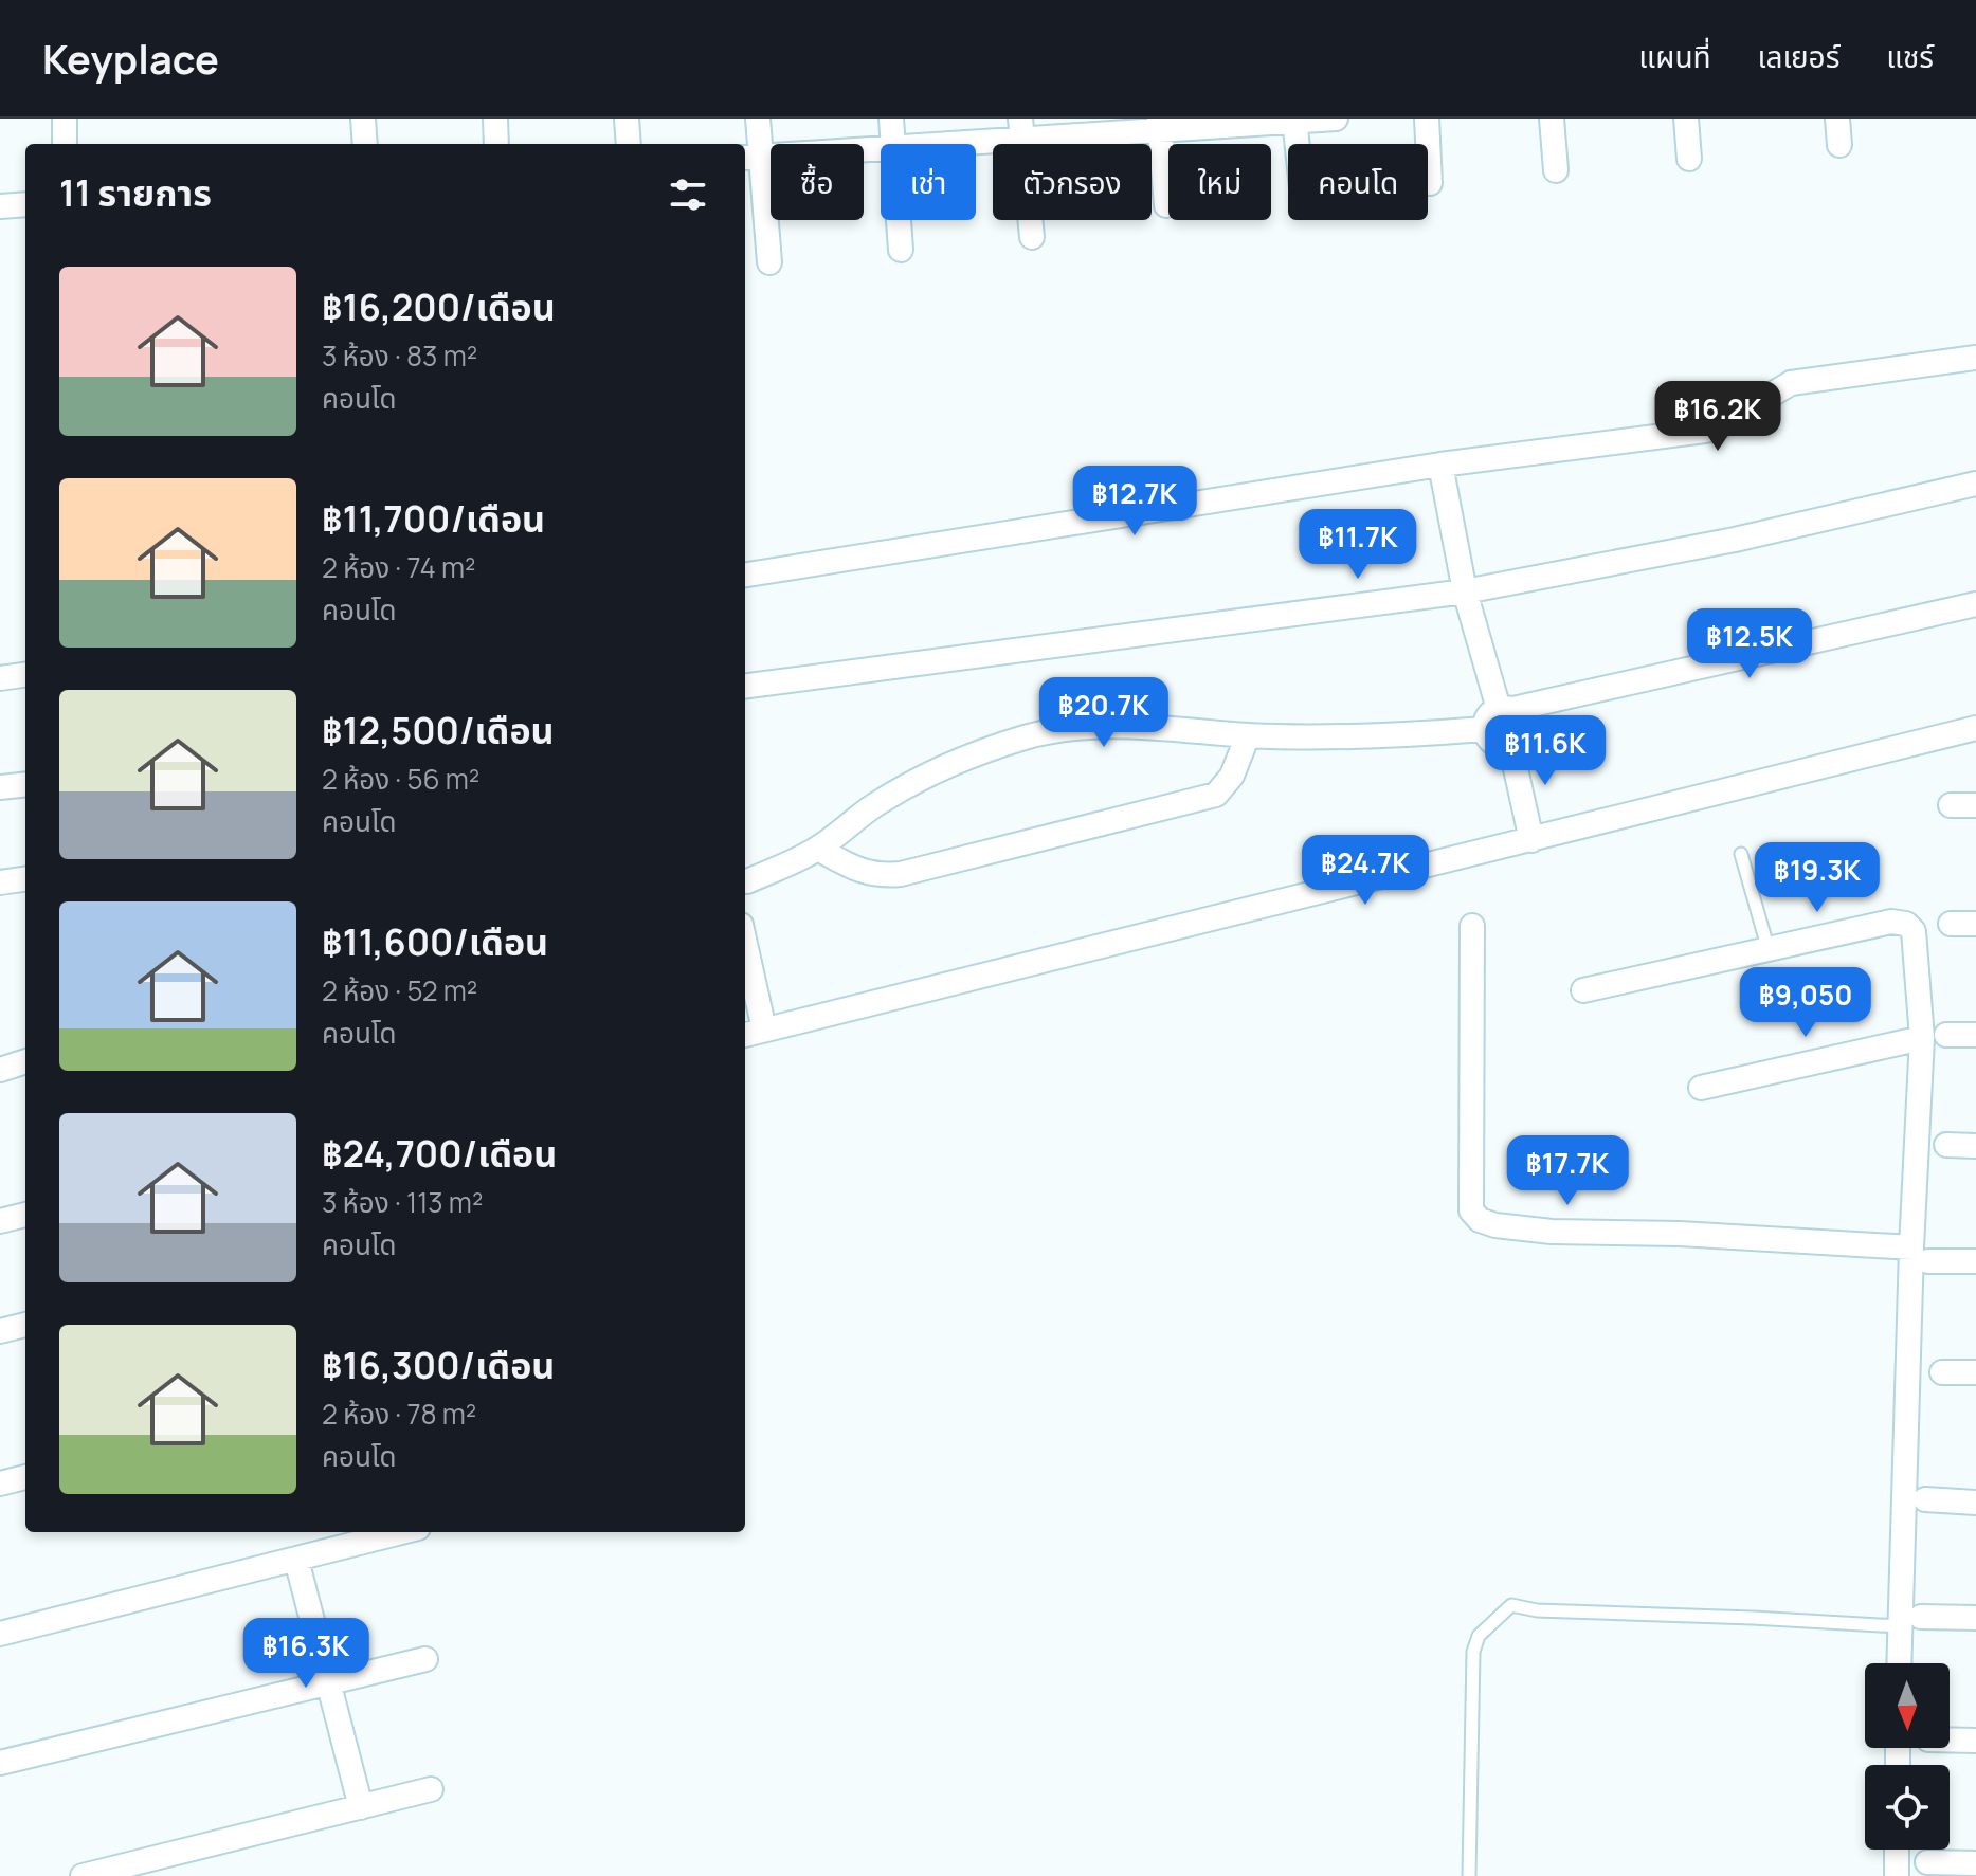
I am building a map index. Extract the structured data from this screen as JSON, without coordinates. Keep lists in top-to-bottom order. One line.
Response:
{"north":"bottom","page":{"header":"Keyplace","nav":["แผนที่","เลเยอร์","แชร์"],"chip":["ซื้อ","เช่า","ตัวกรอง","ใหม่","คอนโด"],"heading":"11 รายการ","list":[{"name":"฿16,200/เดือน","note":"3 ห้อง · 83 m² · คอนโด"},{"name":"฿11,700/เดือน","note":"2 ห้อง · 74 m² · คอนโด"},{"name":"฿12,500/เดือน","note":"2 ห้อง · 56 m² · คอนโด"},{"name":"฿11,600/เดือน","note":"2 ห้อง · 52 m² · คอนโด"},{"name":"฿24,700/เดือน","note":"3 ห้อง · 113 m² · คอนโด"},{"name":"฿16,300/เดือน","note":"2 ห้อง · 78 m² · คอนโด"}],"price":["฿16.2K","฿12.7K","฿11.7K","฿12.5K","฿20.7K","฿11.6K","฿24.7K","฿19.3K","฿9,050","฿17.7K","฿16.3K"]}}
